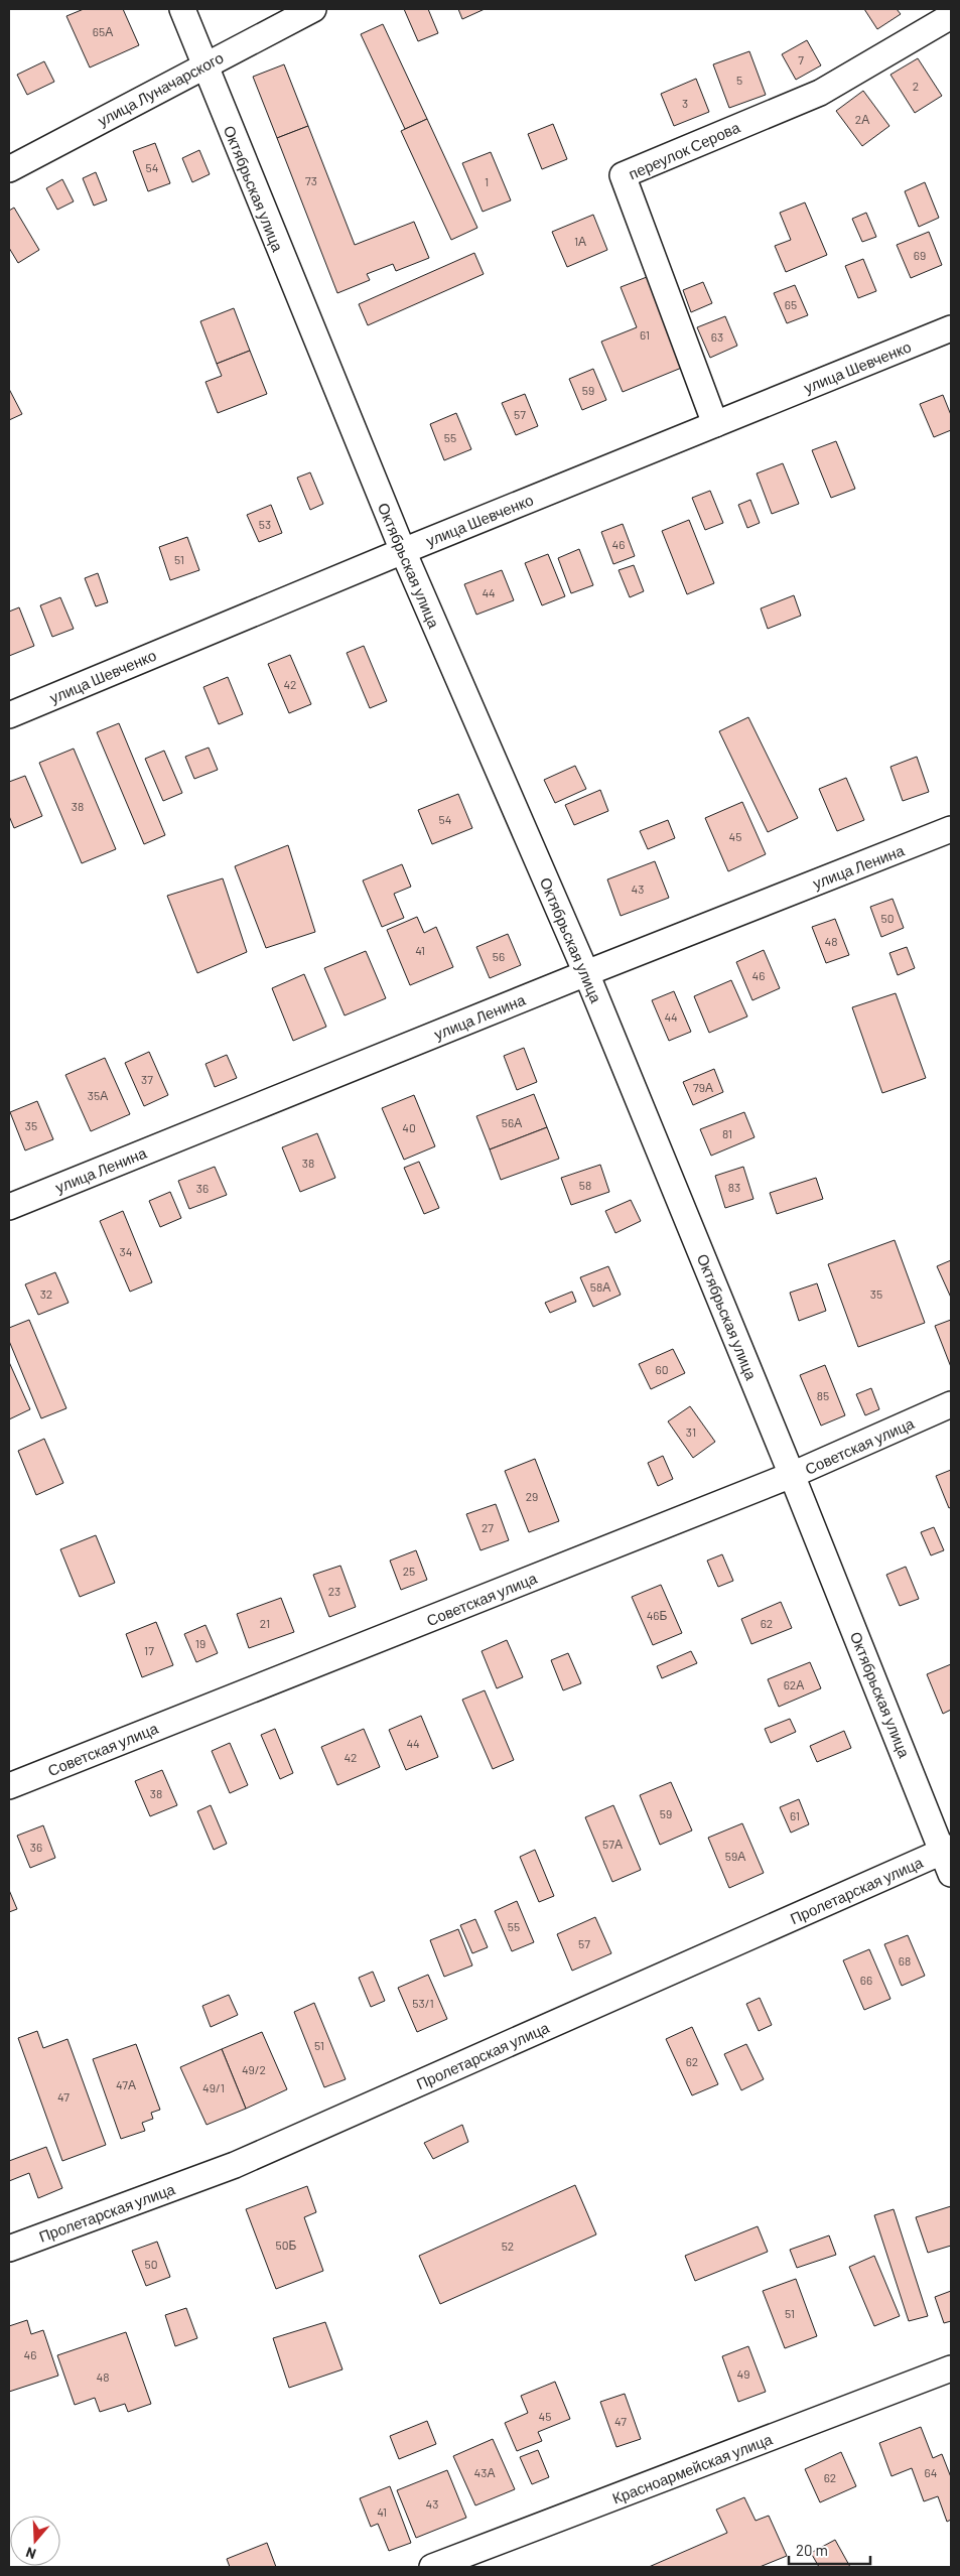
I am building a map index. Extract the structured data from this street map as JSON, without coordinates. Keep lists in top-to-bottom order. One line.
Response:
{"streets":{"street":["улица Луначарского","переулок Серова","Октябрьская улица","улица Шевченко","улица Ленина","Советская улица","Пролетарская улица","Красноармейская улица"]},"crossings":[["улица Луначарского","Октябрьская улица"],["переулок Серова","улица Шевченко"],["Октябрьская улица","улица Шевченко"],["Октябрьская улица","улица Ленина"],["Октябрьская улица","Советская улица"],["Октябрьская улица","Пролетарская улица"]],"house_numbers":["65А","7","5","2","3","2А","54","73","1","1А","69","65","61","63","59","57","55","53","46","51","44","42","38","54","45","43","50","48","41","56","46","44","37","79А","35А","56А","35","40","81","38","58","83","36","34","58А","32","35","60","85","31","29","27","25","23","46Б","21","62","19","17","62А","44","42","38","59","61","57А","36","59А","55","57","68","66","53/1","51","62","49/2","47А","49/1","47","50Б","52","50","51","46","49","48","45","47","43А","64","62","43","41"],"scale_bar":"20 m","north":"bottom"}
